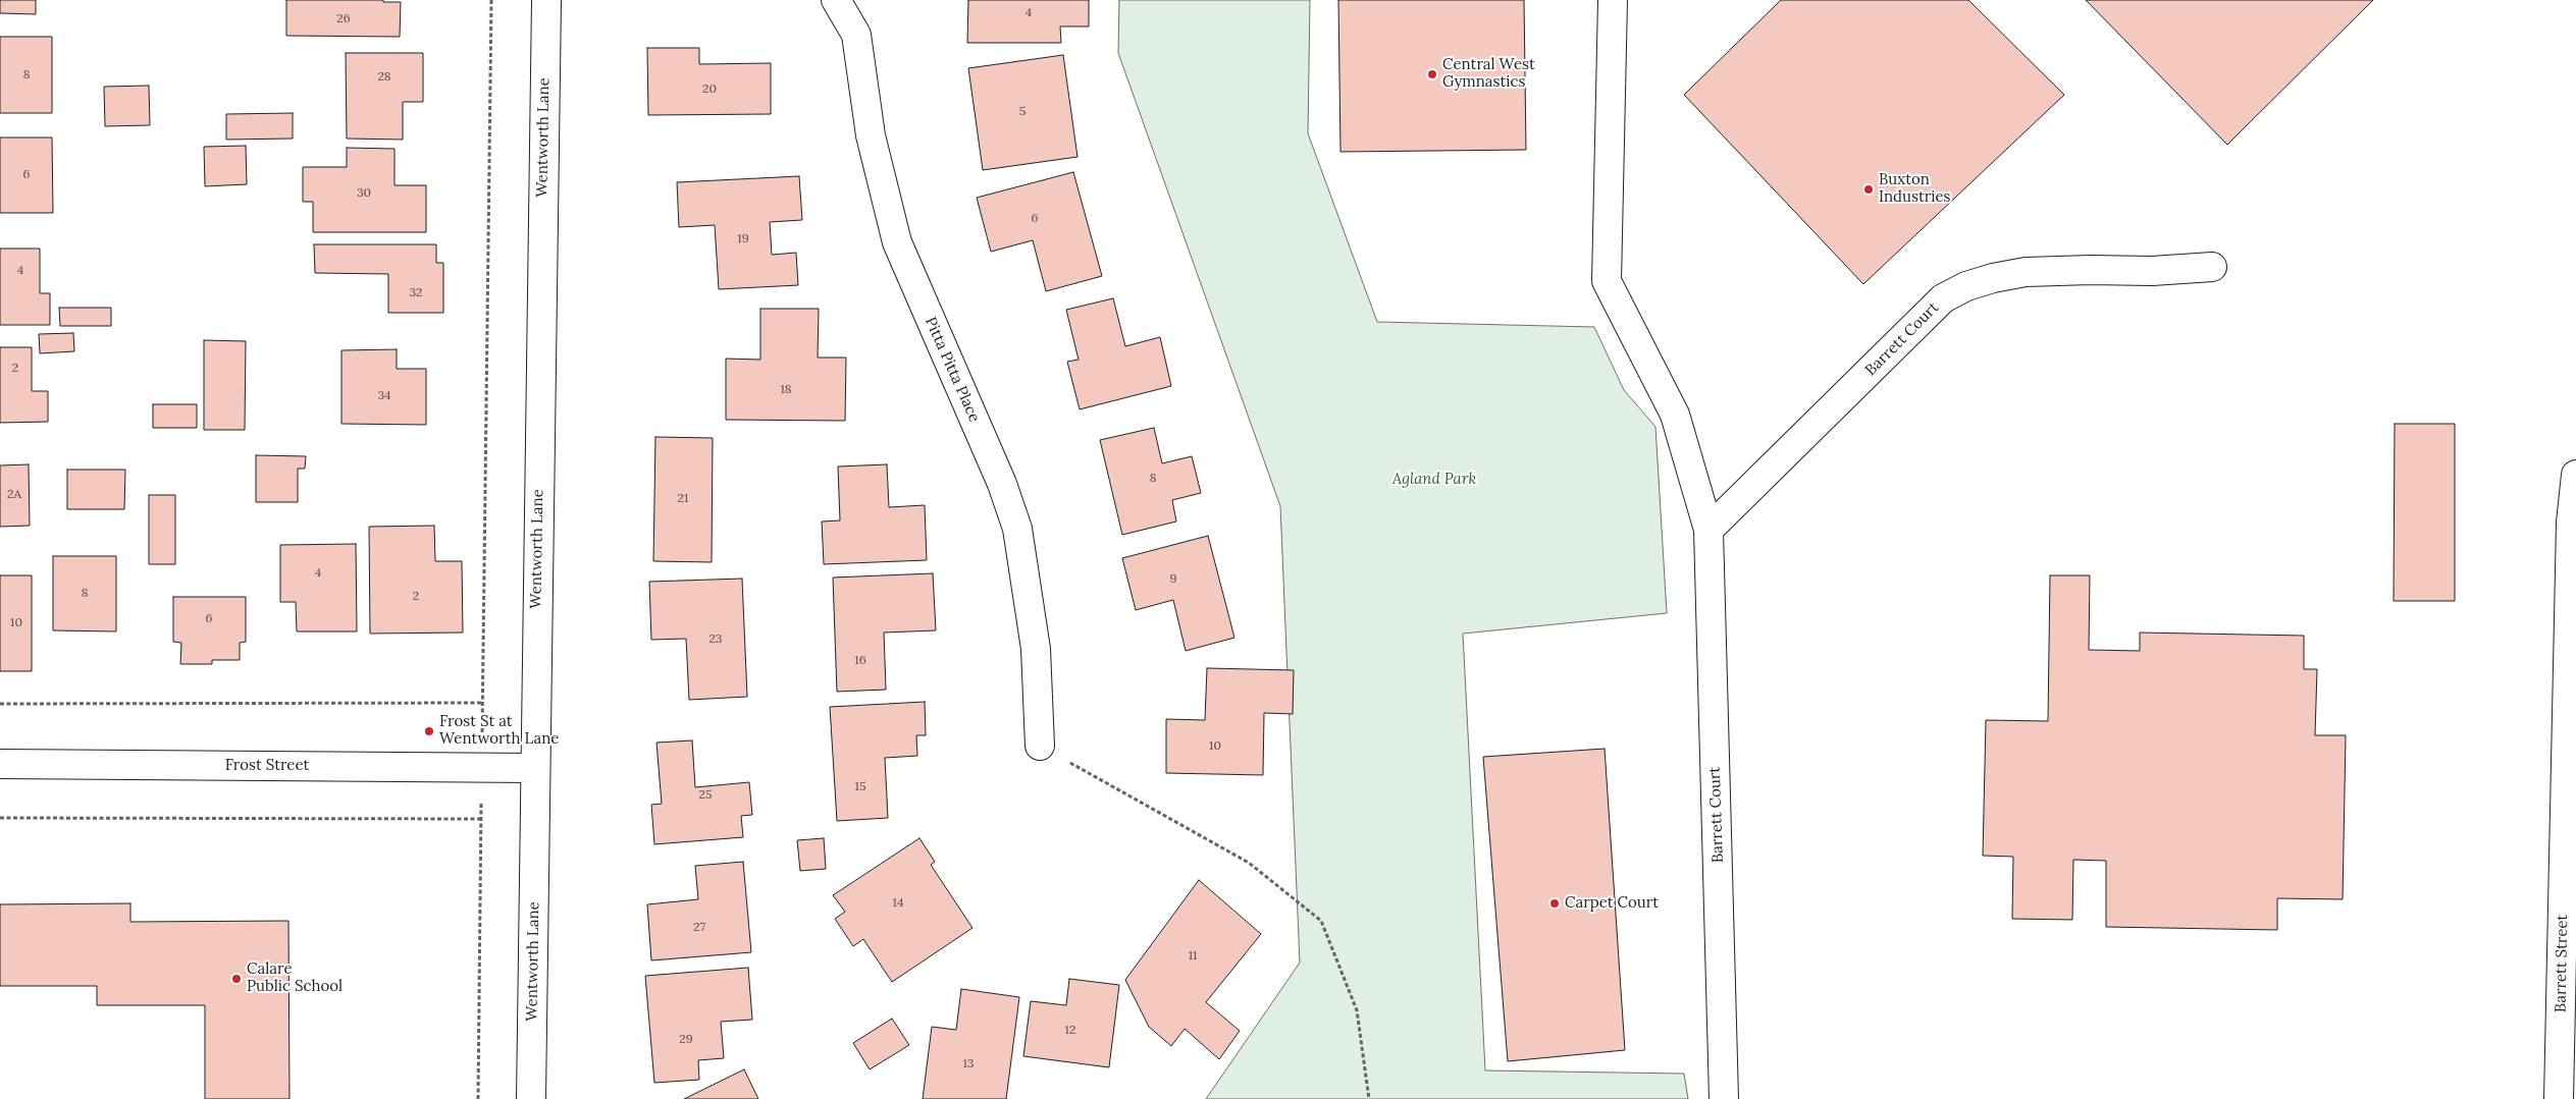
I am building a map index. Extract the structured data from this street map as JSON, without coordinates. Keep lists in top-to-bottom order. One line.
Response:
{"streets":{"street":["Wentworth Lane","Barrett Court","Pitta Pitta Place","Frost Street","Barrett Street"]},"crossings":[["Wentworth Lane","Frost Street"]],"parks":["Agland Park"],"places":["Central West Gymnastics","Buxton Industries","Frost St at Wentworth Lane","Carpet Court","Calare Public School"],"house_numbers":["4","26","8","28","20","5","6","30","6","19","4","32","2","18","34","8","2A","21","4","9","8","2","6","10","23","16","10","15","25","14","27","11","12","29","13"]}
